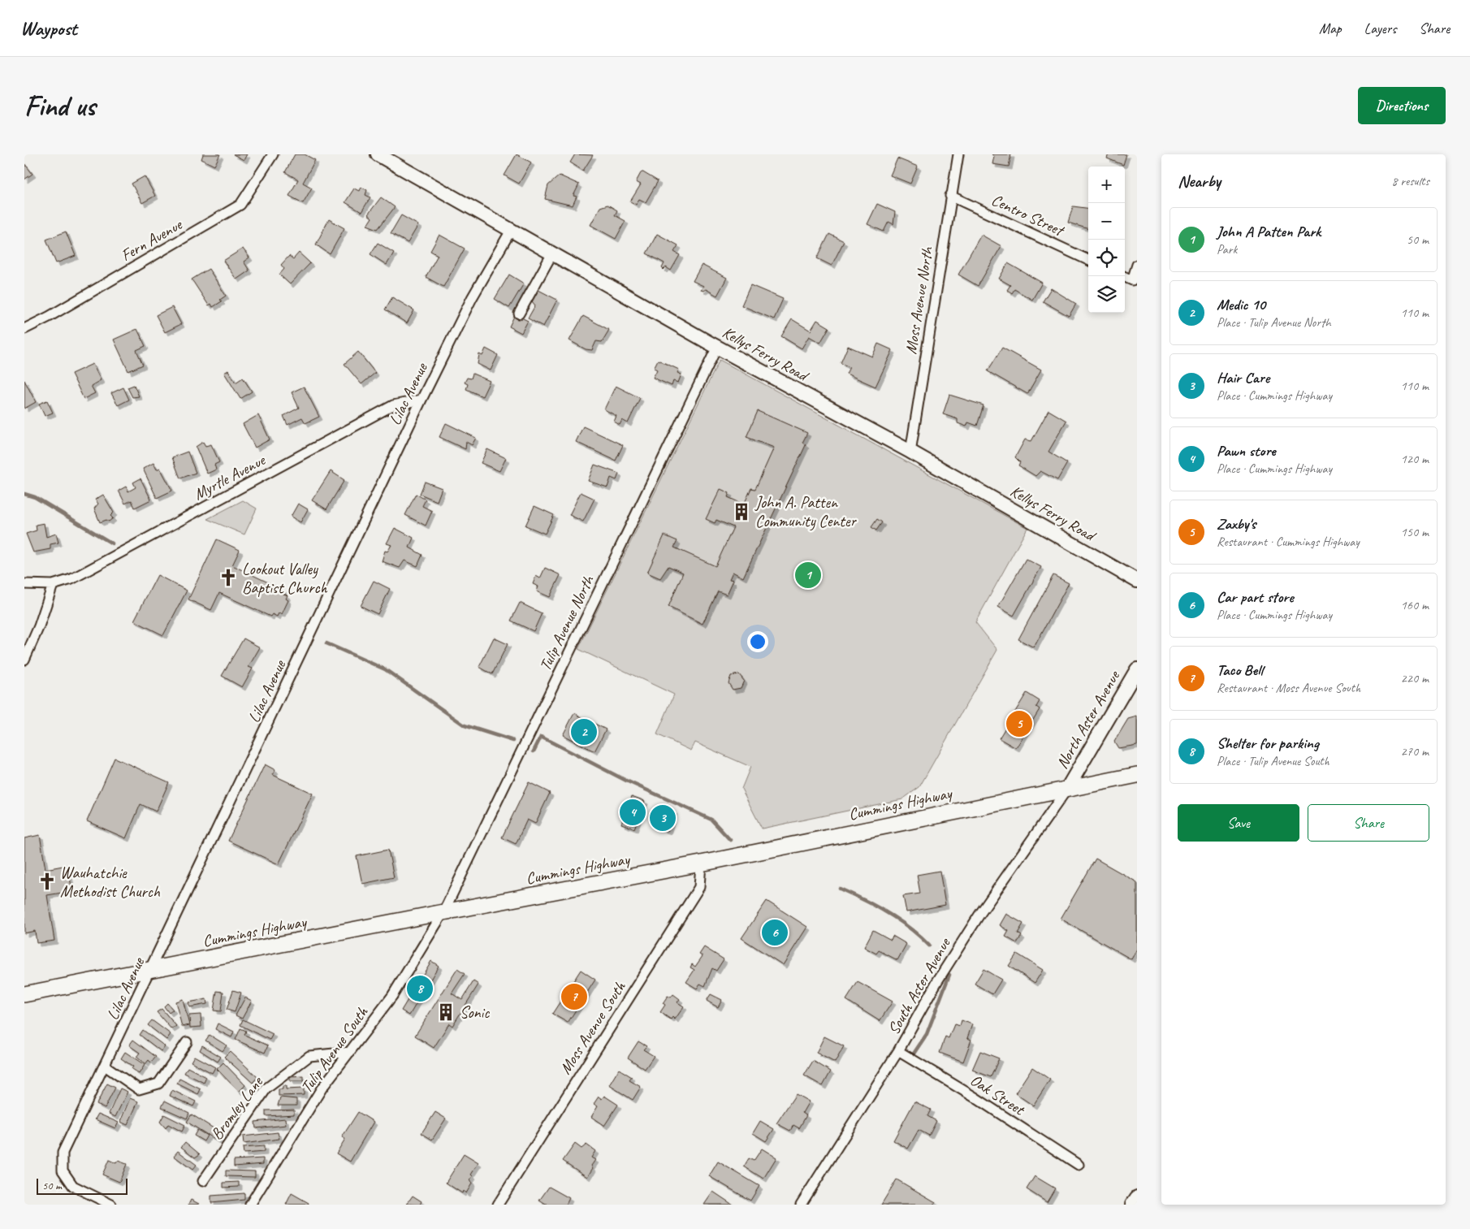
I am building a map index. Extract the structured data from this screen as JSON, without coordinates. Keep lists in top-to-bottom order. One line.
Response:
{"streets":{"main road":["Cummings Highway"],"street":["Centro Street","Fern Avenue","Moss Avenue North","Kellys Ferry Road","Lilac Avenue","Myrtle Avenue","Tulip Avenue North","North Aster Avenue","South Aster Avenue","Moss Avenue South","Tulip Avenue South","Oak Street","Bromley Lane"]},"crossings":[["Centro Street","Moss Avenue North"],["Moss Avenue North","Kellys Ferry Road"],["Kellys Ferry Road","Lilac Avenue"],["Kellys Ferry Road","Tulip Avenue North"],["Lilac Avenue","Myrtle Avenue"],["Lilac Avenue","Cummings Highway"],["Tulip Avenue North","Cummings Highway"],["Tulip Avenue North","Tulip Avenue South"],["North Aster Avenue","Cummings Highway"],["North Aster Avenue","South Aster Avenue"],["Cummings Highway","South Aster Avenue"],["Cummings Highway","Moss Avenue South"],["Cummings Highway","Tulip Avenue South"],["South Aster Avenue","Oak Street"],["Tulip Avenue South","Bromley Lane"]],"places":{"building":["John A. Patten Community Center","Sonic"],"church":["Lookout Valley Baptist Church","Wauhatchie Methodist Church"]},"scale_bar":"50 m","page":{"header":"Waypost","nav":["Map","Layers","Share"],"buttons":["Directions",["Save","Share"]],"title":"Find us","heading":["Nearby","8 results"],"map_buttons":["+","−"],"list":[{"mark":"1","name":"John A Patten Park","note":"Park","value":"50 m"},{"mark":"2","name":"Medic 10","note":"Place · Tulip Avenue North","value":"110 m"},{"mark":"3","name":"Hair Care","note":"Place · Cummings Highway","value":"110 m"},{"mark":"4","name":"Pawn store","note":"Place · Cummings Highway","value":"120 m"},{"mark":"5","name":"Zaxby's","note":"Restaurant · Cummings Highway","value":"150 m"},{"mark":"6","name":"Car part store","note":"Place · Cummings Highway","value":"160 m"},{"mark":"7","name":"Taco Bell","note":"Restaurant · Moss Avenue South","value":"220 m"},{"mark":"8","name":"Shelter for parking","note":"Place · Tulip Avenue South","value":"270 m"}],"pins":["1","5","2","4","3","6","8","7"],"scale":"50 m"}}
